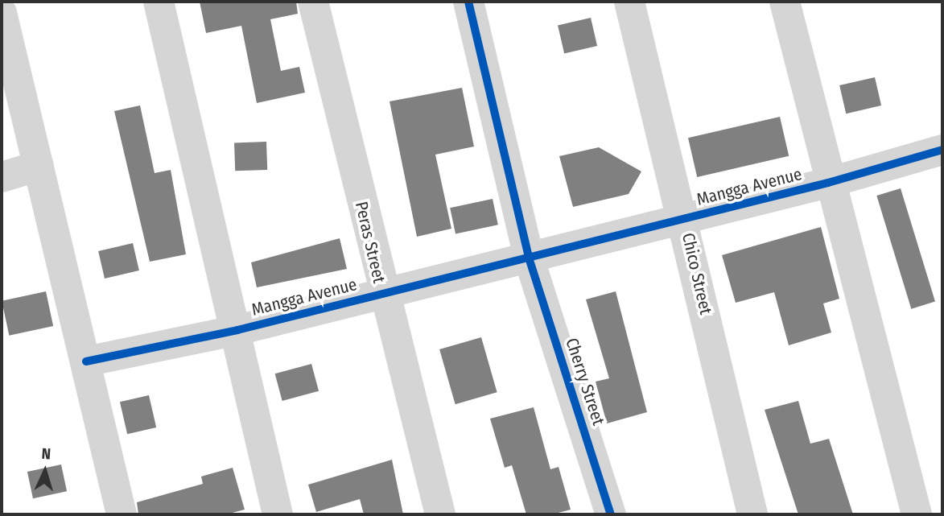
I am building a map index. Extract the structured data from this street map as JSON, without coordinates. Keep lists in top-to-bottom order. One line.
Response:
{"streets":{"street":["Mangga Avenue","Peras Street","Chico Street","Cherry Street"]},"crossings":[["Mangga Avenue","Peras Street"],["Mangga Avenue","Chico Street"],["Mangga Avenue","Cherry Street"]],"north":"top"}
